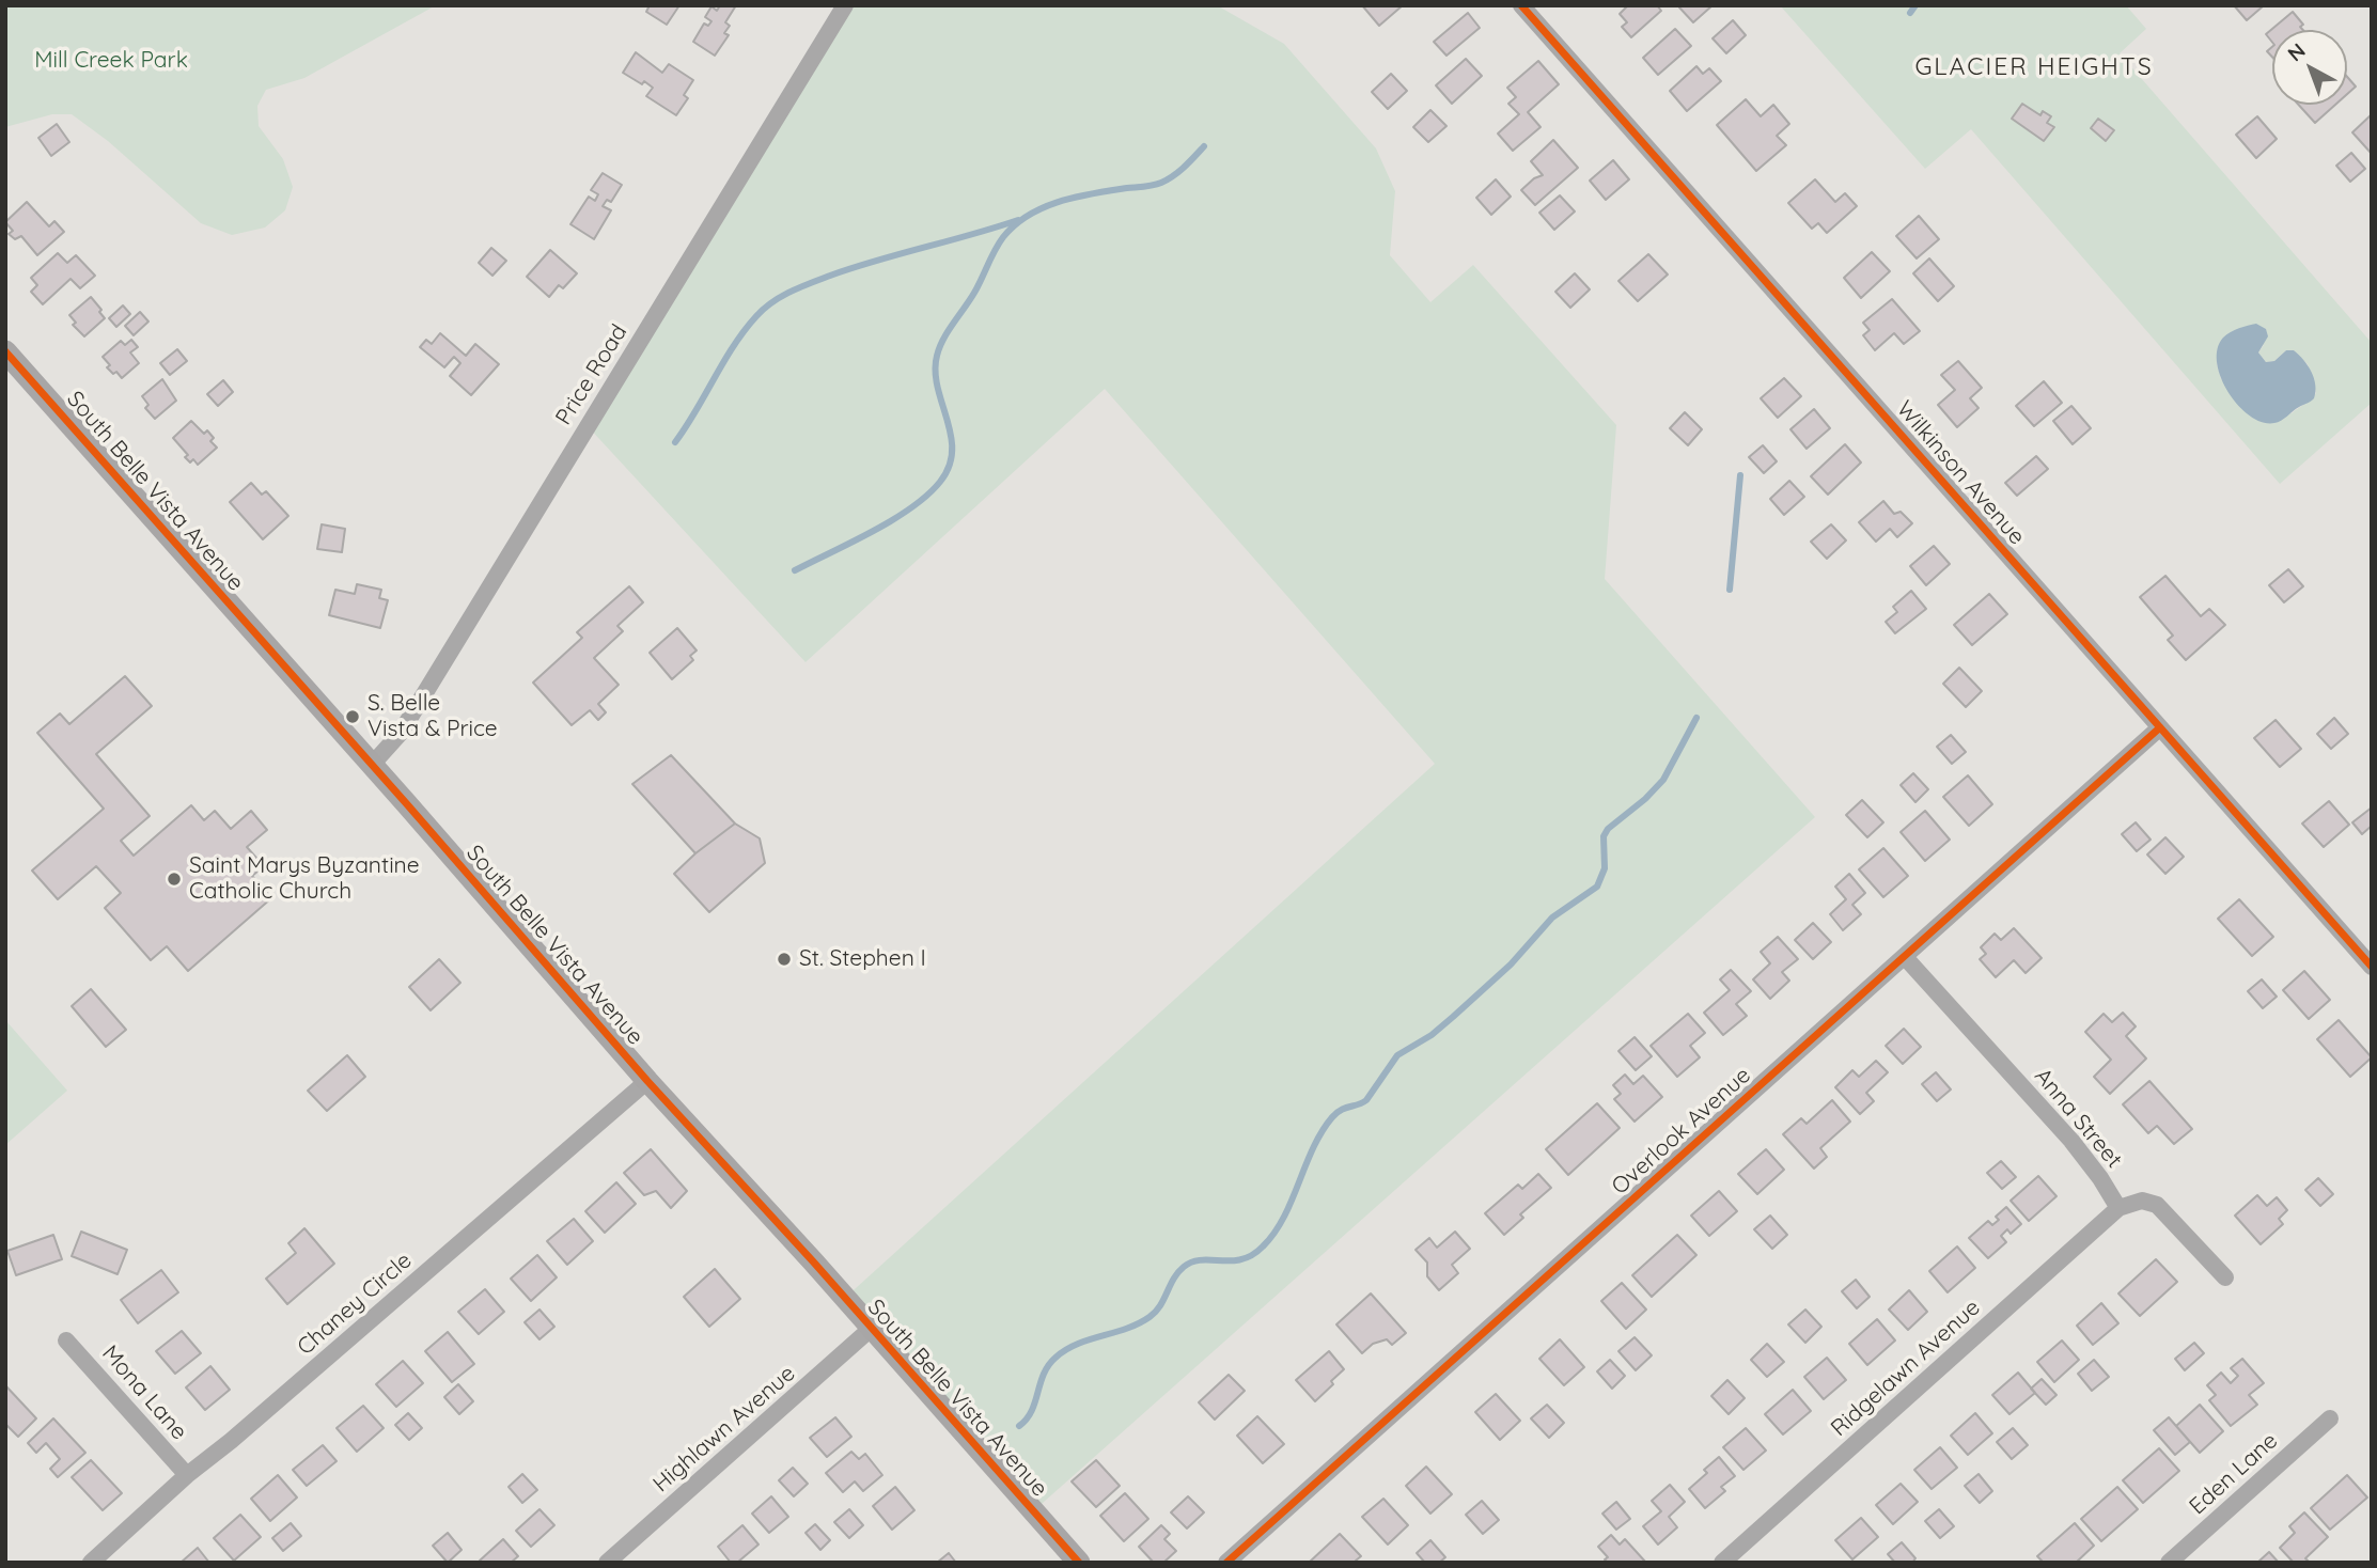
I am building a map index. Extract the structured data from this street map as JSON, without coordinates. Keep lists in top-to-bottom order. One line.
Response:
{"streets":{"street":["Price Road","Wilkinson Avenue","South Belle Vista Avenue","Anna Street","Overlook Avenue","Chaney Circle","Ridgelawn Avenue","Mona Lane","Highlawn Avenue","Eden Lane"]},"crossings":[["Price Road","South Belle Vista Avenue"],["Wilkinson Avenue","Overlook Avenue"],["South Belle Vista Avenue","Chaney Circle"],["South Belle Vista Avenue","Highlawn Avenue"],["Anna Street","Overlook Avenue"],["Anna Street","Ridgelawn Avenue"],["Chaney Circle","Mona Lane"]],"districts":["GLACIER HEIGHTS"],"parks":["Mill Creek Park"],"places":["S. Belle Vista & Price","Saint Marys Byzantine Catholic Church","St. Stephen I"],"north":"top left"}
